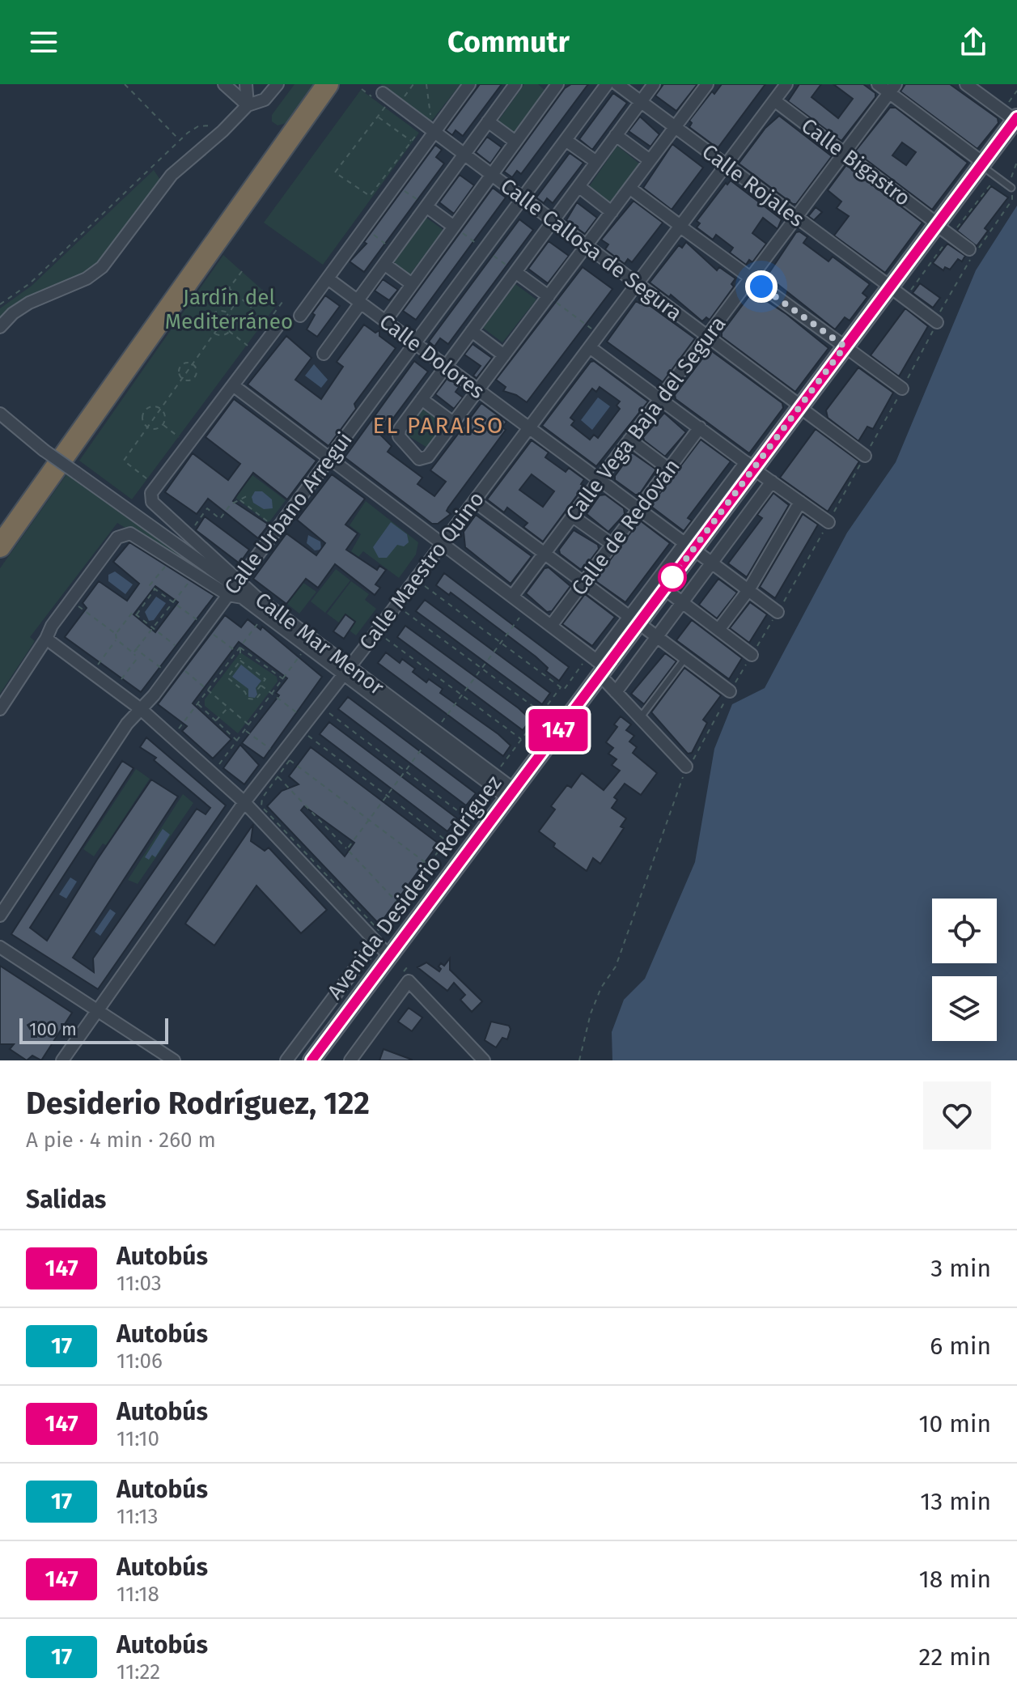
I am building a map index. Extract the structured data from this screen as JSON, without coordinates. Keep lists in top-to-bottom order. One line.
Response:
{"streets":{"street":["Calle Bigastro","Calle Rojales","Calle Callosa de Segura","Calle Dolores","Calle Vega Baja del Segura","Calle Urbano Arregui","Calle de Redován","Calle Maestro Quino","Calle Mar Menor","Avenida Desiderio Rodríguez"]},"crossings":[["Calle Bigastro","Calle Vega Baja del Segura"],["Calle Bigastro","Calle Maestro Quino"],["Calle Bigastro","Avenida Desiderio Rodríguez"],["Calle Rojales","Calle Vega Baja del Segura"],["Calle Rojales","Calle Maestro Quino"],["Calle Rojales","Avenida Desiderio Rodríguez"],["Calle Callosa de Segura","Calle Vega Baja del Segura"],["Calle Callosa de Segura","Calle Urbano Arregui"],["Calle Callosa de Segura","Calle Maestro Quino"],["Calle Callosa de Segura","Avenida Desiderio Rodríguez"],["Calle Dolores","Calle Vega Baja del Segura"],["Calle Dolores","Calle Urbano Arregui"],["Calle Dolores","Calle de Redován"],["Calle Dolores","Calle Maestro Quino"],["Calle Dolores","Avenida Desiderio Rodríguez"],["Calle Urbano Arregui","Calle Mar Menor"],["Calle Maestro Quino","Calle Mar Menor"],["Calle Mar Menor","Avenida Desiderio Rodríguez"]],"districts":["EL PARAISO"],"parks":["Jardín del Mediterráneo"],"lines":["bus line 147"],"scale_bar":"100 m","page":{"header":"Commutr","on_map":"147","scale":"100 m","heading":[["Desiderio Rodríguez, 122","A pie · 4 min · 260 m"],"Salidas"],"list":[{"mark":"147","name":"Autobús","note":"11:03","value":"3 min"},{"mark":"17","name":"Autobús","note":"11:06","value":"6 min"},{"mark":"147","name":"Autobús","note":"11:10","value":"10 min"},{"mark":"17","name":"Autobús","note":"11:13","value":"13 min"},{"mark":"147","name":"Autobús","note":"11:18","value":"18 min"},{"mark":"17","name":"Autobús","note":"11:22","value":"22 min"}]}}
